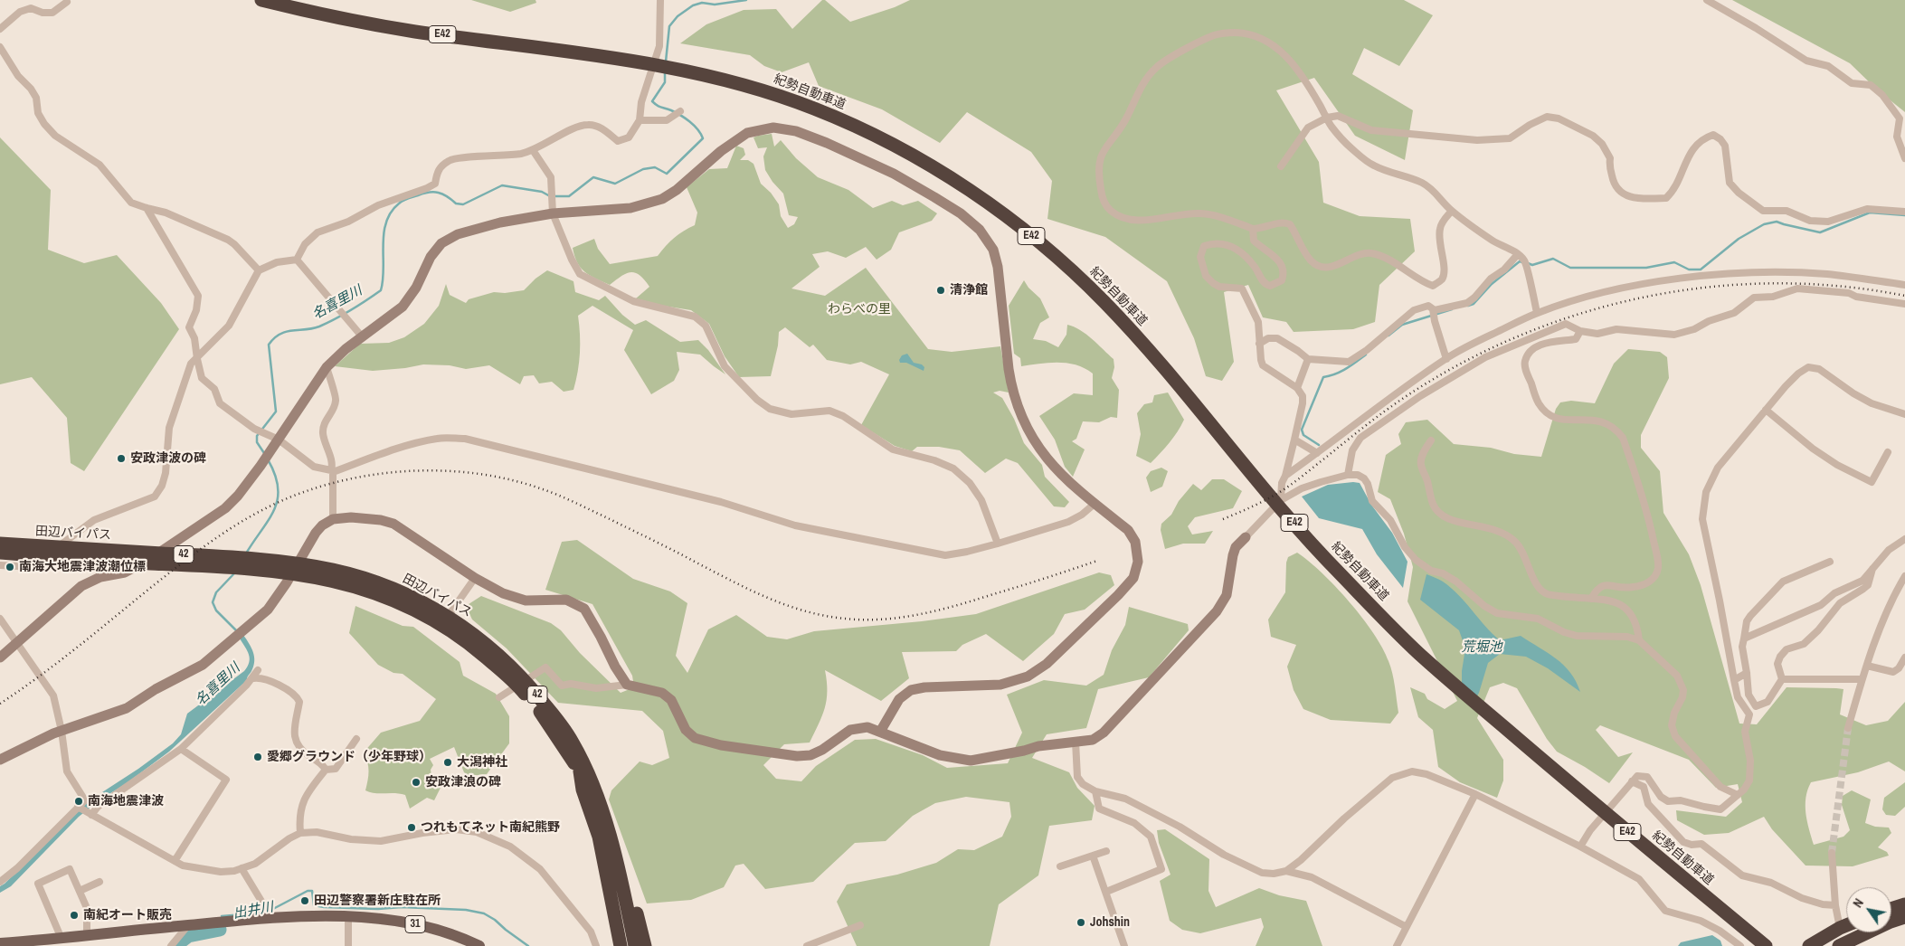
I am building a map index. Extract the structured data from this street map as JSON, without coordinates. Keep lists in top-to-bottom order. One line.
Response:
{"streets":{"highway":["E42","紀勢自動車道","田辺バイパス","42"],"main road":["31"]},"crossings":[["田辺バイパス","42"]],"water":["名喜里川","荒堀池","出井川"],"parks":["わらべの里"],"places":["清浄館","安政津波の碑","南海大地震津波潮位標","愛郷グラウンド（少年野球）","大潟神社","安政津浪の碑","南海地震津波","つれもてネット南紀熊野","田辺警察署新庄駐在所","南紀オート販売","Johshin"],"north":"top left"}
